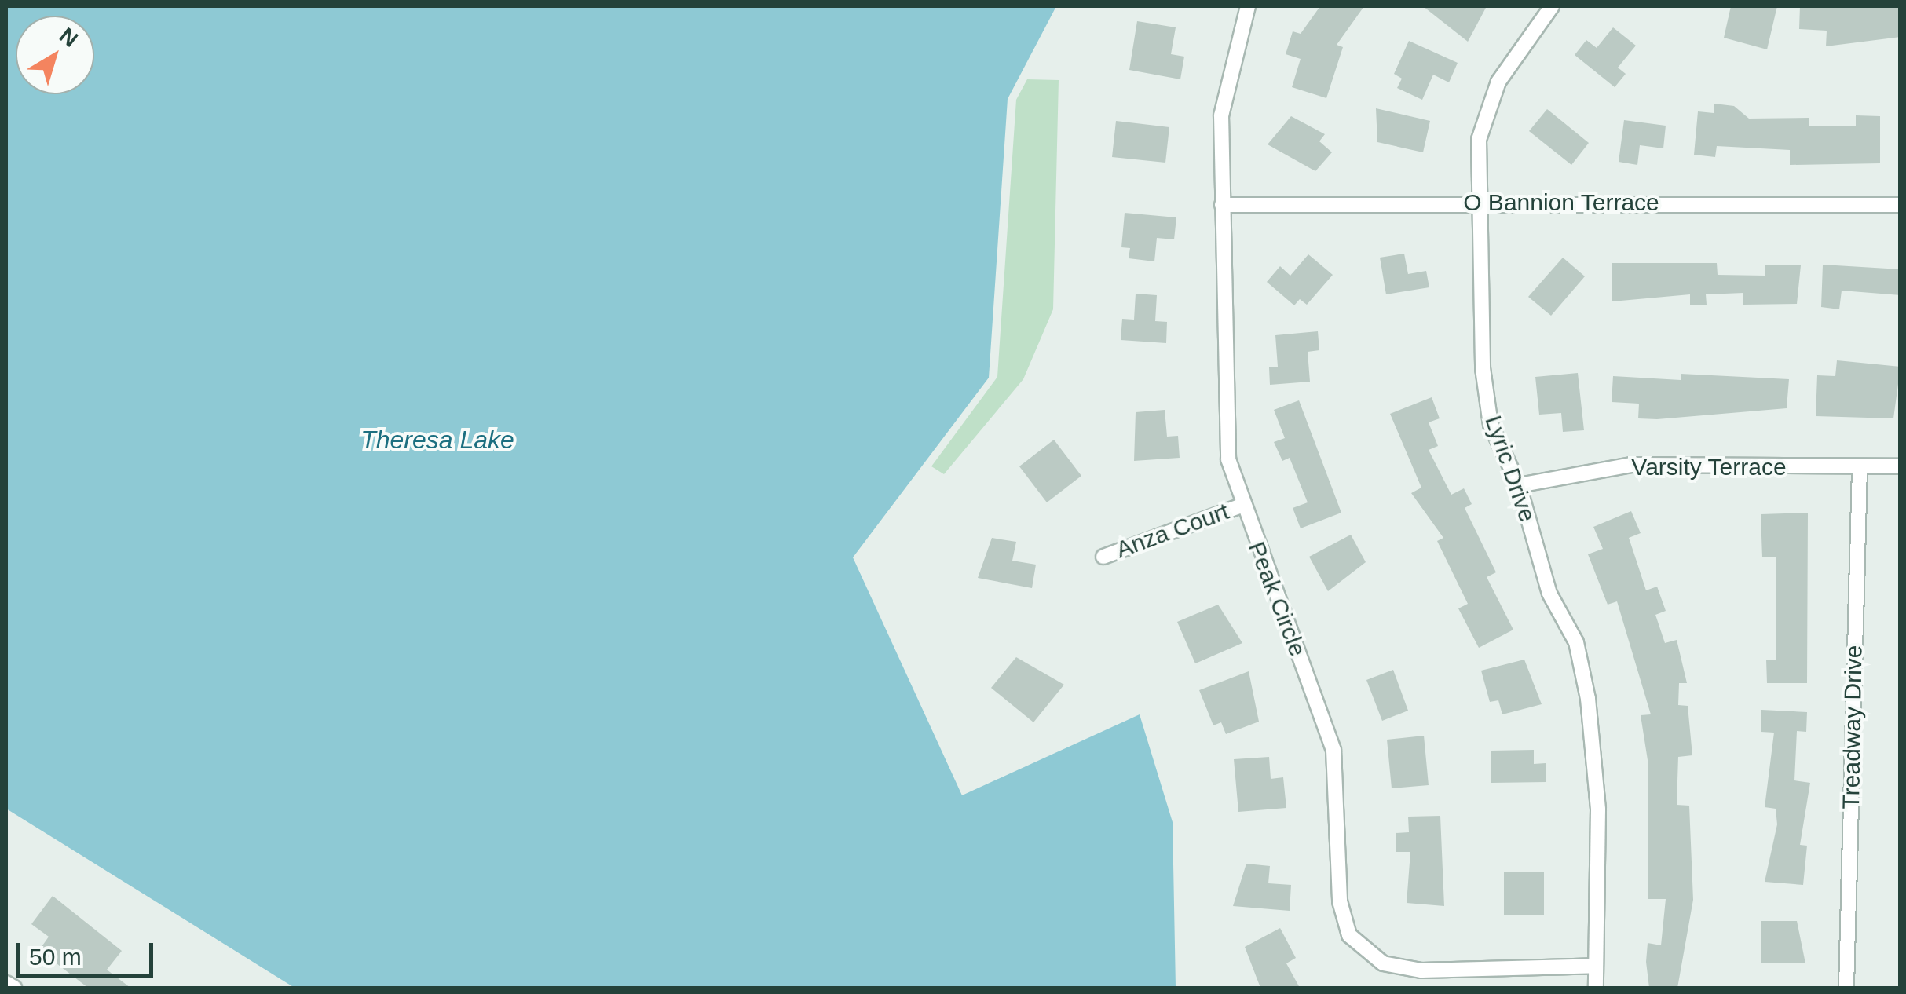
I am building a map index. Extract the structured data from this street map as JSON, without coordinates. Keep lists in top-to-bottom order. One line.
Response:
{"streets":{"street":["O Bannion Terrace","Varsity Terrace","Lyric Drive","Anza Court","Peak Circle","Treadway Drive"]},"crossings":[["O Bannion Terrace","Lyric Drive"],["O Bannion Terrace","Peak Circle"],["Varsity Terrace","Lyric Drive"],["Varsity Terrace","Treadway Drive"],["Lyric Drive","Peak Circle"],["Anza Court","Peak Circle"]],"water":["Theresa Lake"],"scale_bar":"50 m","north":"top right"}
